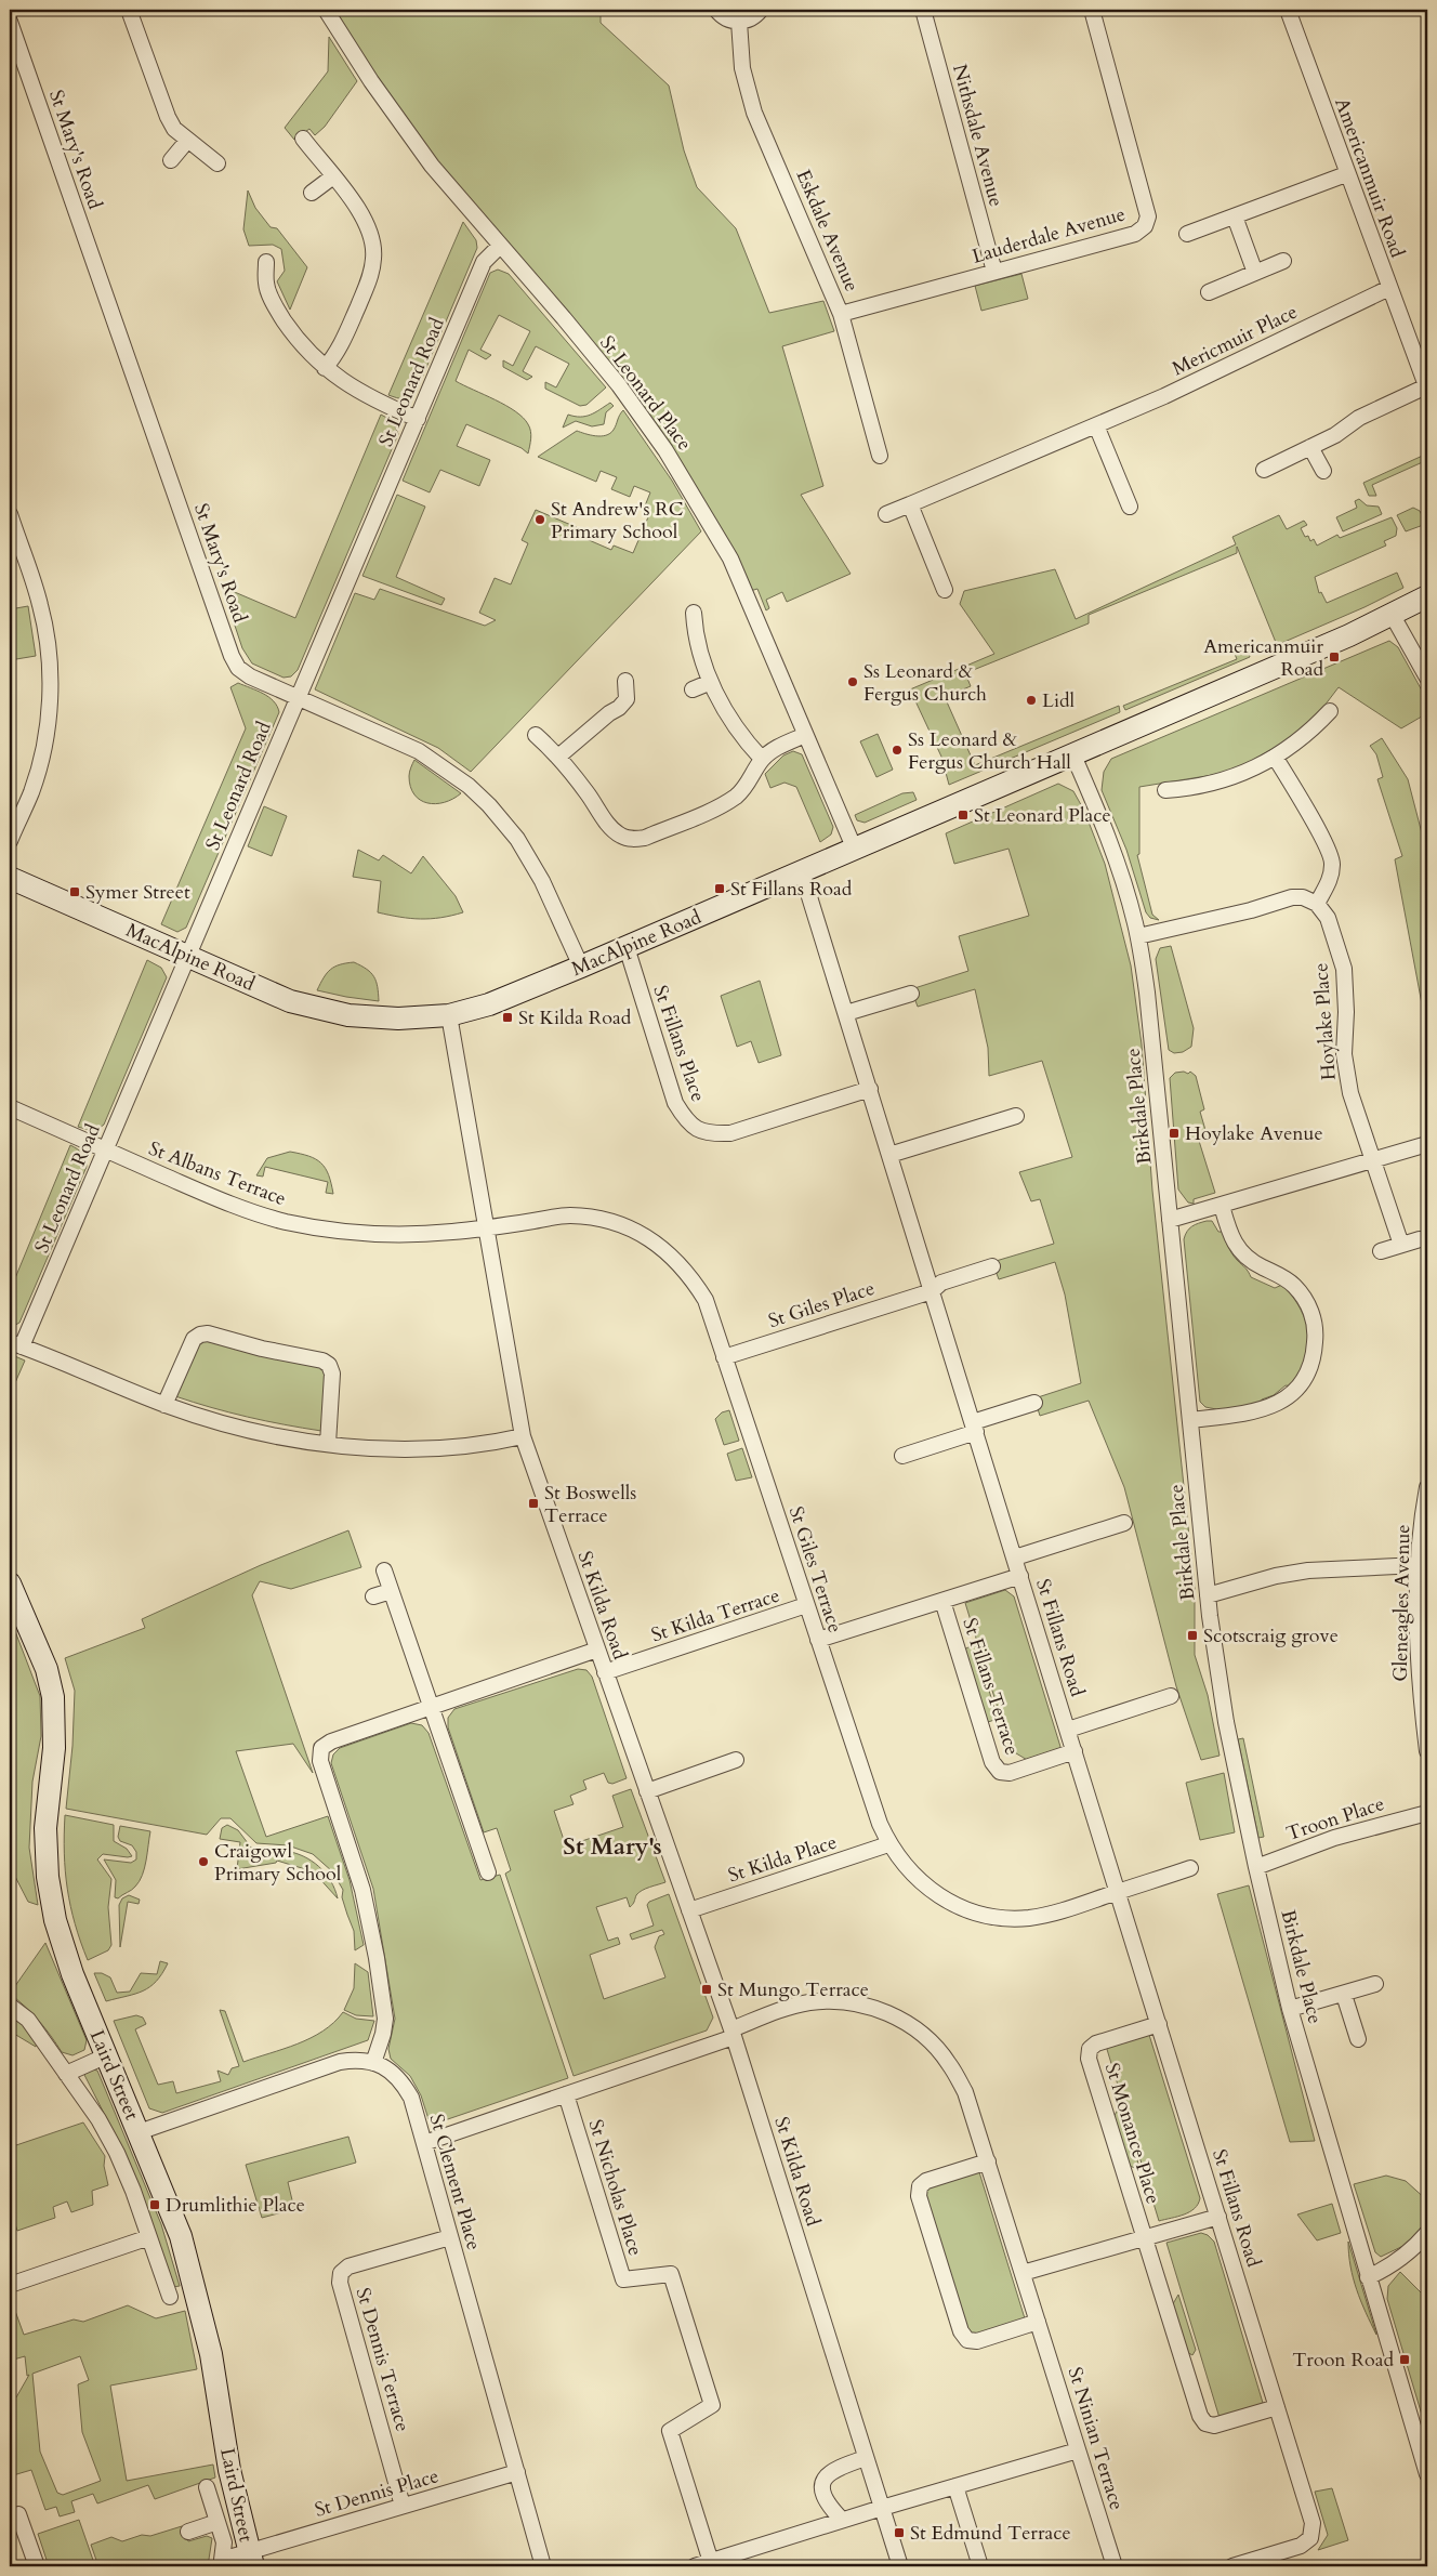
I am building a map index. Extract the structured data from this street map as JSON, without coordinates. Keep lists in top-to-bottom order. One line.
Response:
{"streets":{"street":["Nithsdale Avenue","St Mary's Road","Americanmuir Road","Eskdale Avenue","Lauderdale Avenue","Mericmuir Place","St Leonard Road","St Leonard Place","MacAlpine Road","Hoylake Place","St Fillans Place","Birkdale Place","St Albans Terrace","St Giles Place","St Giles Terrace","Gleneagles Avenue","St Kilda Road","St Kilda Terrace","St Fillans Road","St Fillans Terrace","Troon Place","St Kilda Place","Laird Street","St Monance Place","St Clement Place","St Nicholas Place","St Dennis Terrace","St Ninian Terrace","St Dennis Place"]},"crossings":[["Nithsdale Avenue","Lauderdale Avenue"],["St Mary's Road","St Leonard Road"],["St Mary's Road","MacAlpine Road"],["Americanmuir Road","Mericmuir Place"],["Eskdale Avenue","Lauderdale Avenue"],["St Leonard Road","St Leonard Place"],["St Leonard Road","MacAlpine Road"],["St Leonard Road","St Albans Terrace"],["St Leonard Place","MacAlpine Road"],["MacAlpine Road","St Fillans Place"],["MacAlpine Road","Birkdale Place"],["MacAlpine Road","St Kilda Road"],["MacAlpine Road","St Fillans Road"],["St Fillans Place","St Fillans Road"],["Birkdale Place","Troon Place"],["St Albans Terrace","St Giles Terrace"],["St Albans Terrace","St Kilda Road"],["St Giles Place","St Giles Terrace"],["St Giles Place","St Fillans Road"],["St Giles Terrace","St Kilda Road"],["St Giles Terrace","St Kilda Terrace"],["St Giles Terrace","St Fillans Road"],["St Giles Terrace","St Fillans Terrace"],["St Giles Terrace","St Kilda Place"],["St Kilda Road","St Kilda Terrace"],["St Kilda Road","St Kilda Place"],["St Kilda Road","St Ninian Terrace"],["St Fillans Road","St Fillans Terrace"],["St Fillans Road","St Monance Place"],["Laird Street","St Clement Place"],["Laird Street","St Dennis Place"],["St Clement Place","St Dennis Terrace"],["St Clement Place","St Dennis Place"],["St Dennis Terrace","St Dennis Place"]],"districts":["St Mary's"],"places":{"other":["St Andrew's RC Primary School","Ss Leonard & Fergus Church","Lidl","Ss Leonard & Fergus Church Hall","Craigowl Primary School"],"transit":["Americanmuir Road","St Leonard Place","St Fillans Road","Symer Street","St Kilda Road","Hoylake Avenue","St Boswells Terrace","Scotscraig grove","St Mungo Terrace","Drumlithie Place","Troon Road","St Edmund Terrace"]}}
